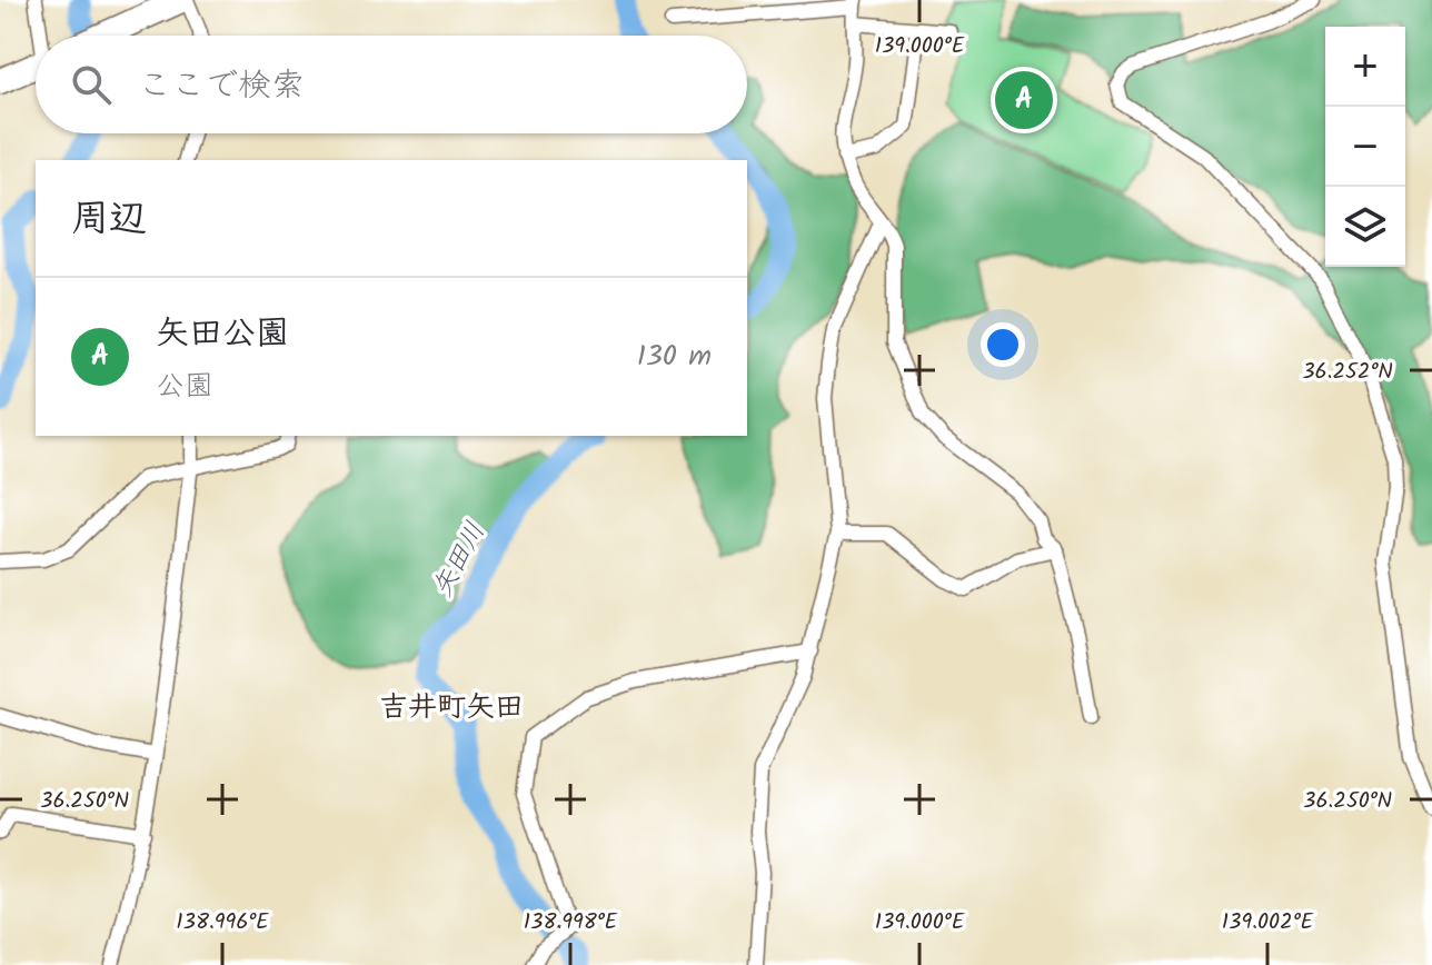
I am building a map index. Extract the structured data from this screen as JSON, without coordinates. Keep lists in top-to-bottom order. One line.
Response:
{"districts":["吉井町矢田"],"water":["矢田川"],"page":{"map_buttons":["+","−"],"search":"ここで検索","pins":"A","heading":"周辺","list":[{"mark":"A","name":"矢田公園","note":"公園","value":"130 m"}]},"coordinates":["139.000°E","36.252°N","36.250°N","138.996°E","138.998°E","139.002°E"]}
